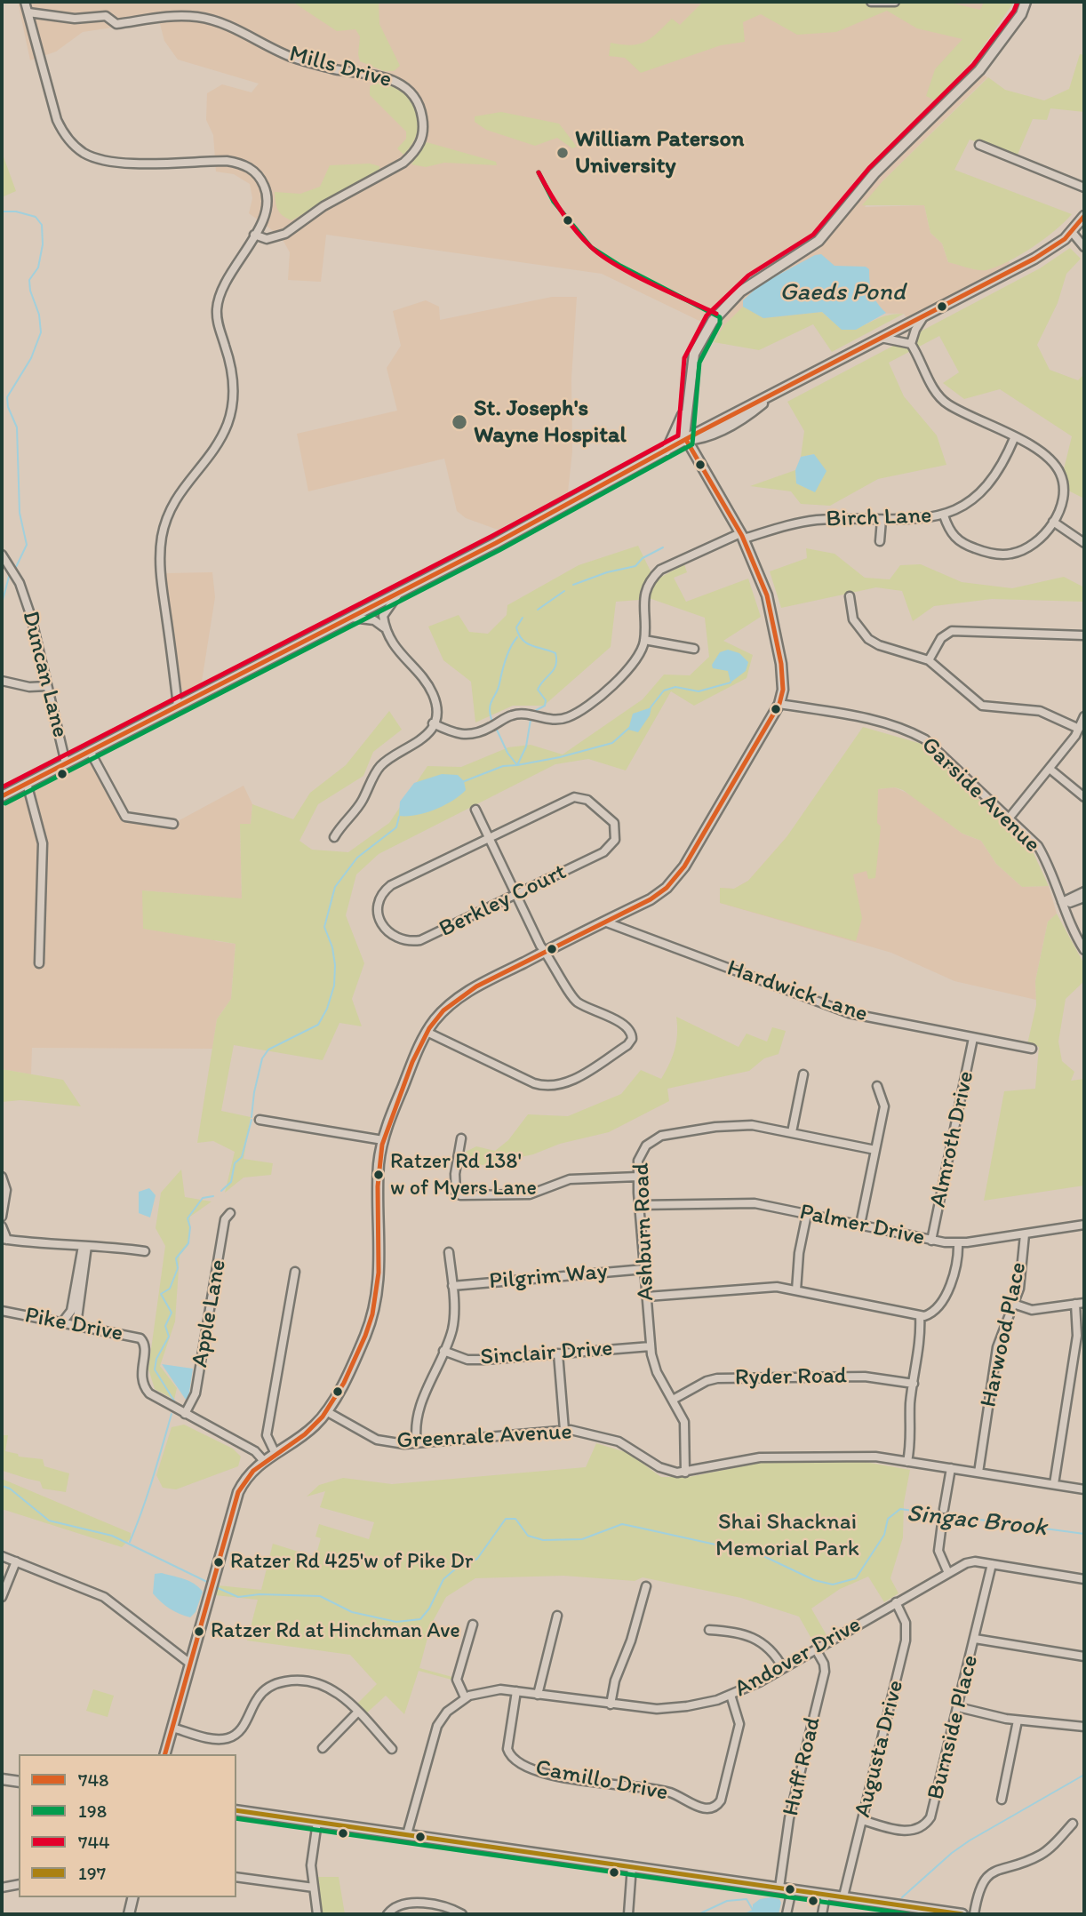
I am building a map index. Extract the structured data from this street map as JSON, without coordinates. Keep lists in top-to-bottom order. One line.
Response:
{"streets":{"street":["Mills Drive","Birch Lane","Duncan Lane","Garside Avenue","Berkley Court","Hardwick Lane","Almroth Drive","Palmer Drive","Ashburn Road","Pilgrim Way","Apple Lane","Pike Drive","Harwood Place","Sinclair Drive","Ryder Road","Greenrale Avenue","Andover Drive","Burnside Place","Augusta Drive","Huff Road","Camillo Drive"]},"crossings":[["Hardwick Lane","Almroth Drive"],["Almroth Drive","Palmer Drive"],["Palmer Drive","Ashburn Road"],["Palmer Drive","Harwood Place"],["Ashburn Road","Pilgrim Way"],["Ashburn Road","Sinclair Drive"],["Ashburn Road","Ryder Road"],["Ashburn Road","Greenrale Avenue"],["Apple Lane","Pike Drive"],["Harwood Place","Greenrale Avenue"],["Andover Drive","Burnside Place"],["Andover Drive","Augusta Drive"],["Andover Drive","Huff Road"],["Andover Drive","Camillo Drive"],["Burnside Place","Augusta Drive"]],"water":["Gaeds Pond","Singac Brook"],"parks":["Shai Shacknai Memorial Park"],"places":["William Paterson University","St. Joseph's Wayne Hospital","Ratzer Rd 138' w of Myers Lane","Ratzer Rd 425'w of Pike Dr","Ratzer Rd at Hinchman Ave"],"lines":["transit line 744","transit line 198","transit line 748","transit line 197"],"legend":["748","198","744","197"]}
